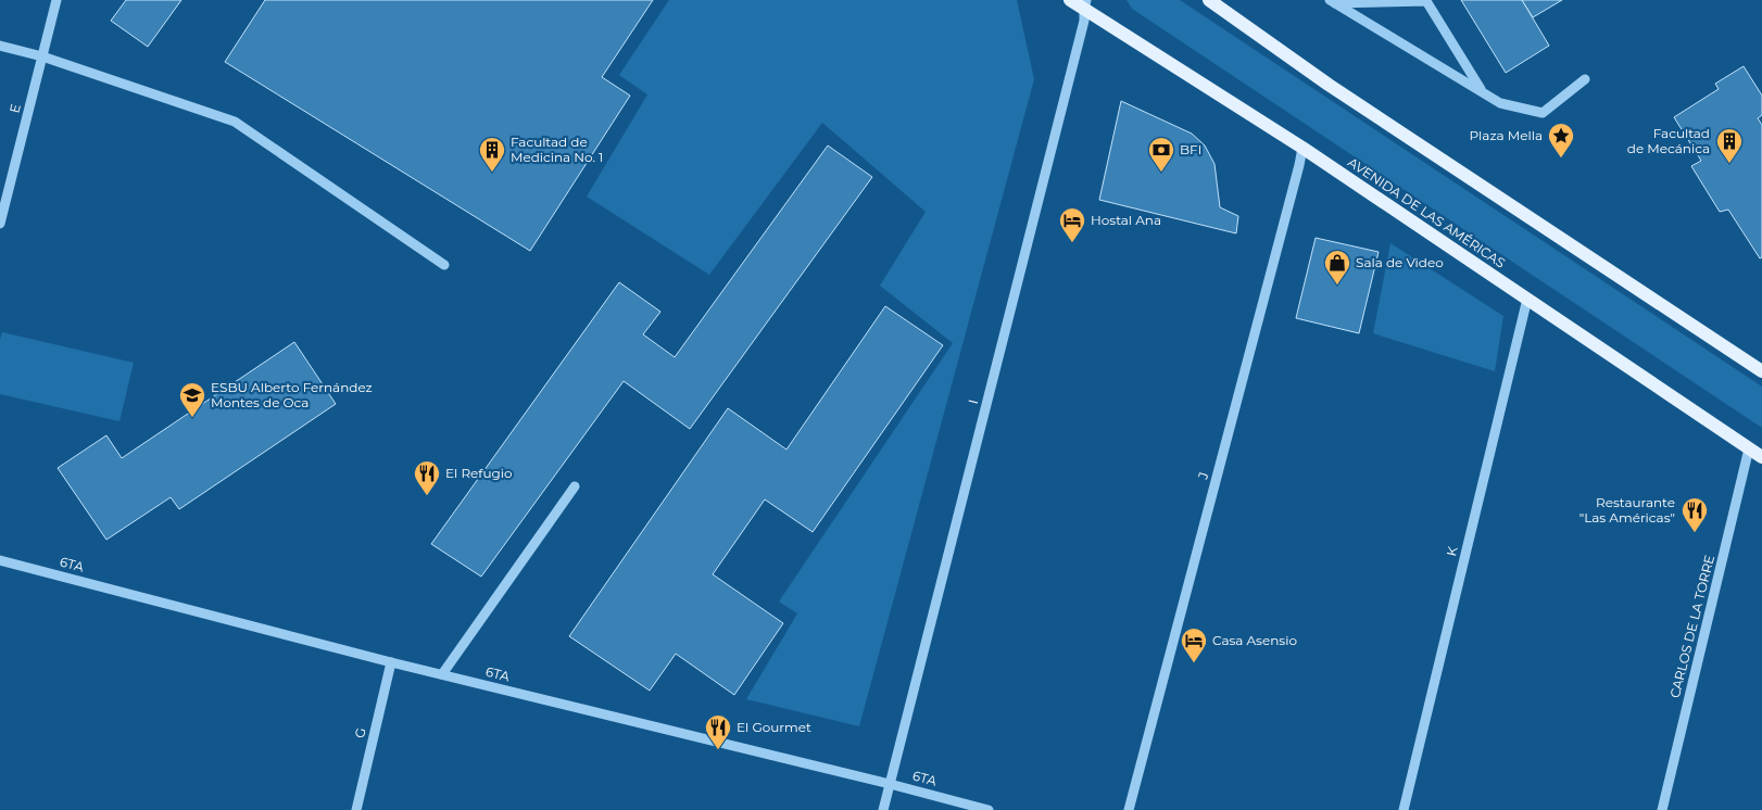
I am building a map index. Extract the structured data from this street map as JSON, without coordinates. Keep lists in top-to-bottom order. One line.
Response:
{"streets":{"main road":["AVENIDA DE LAS AMÉRICAS"],"street":["E","I","J","K","6TA","CARLOS DE LA TORRE","G"]},"crossings":[["AVENIDA DE LAS AMÉRICAS","I"],["AVENIDA DE LAS AMÉRICAS","J"],["AVENIDA DE LAS AMÉRICAS","K"],["AVENIDA DE LAS AMÉRICAS","CARLOS DE LA TORRE"],["I","6TA"],["6TA","G"]],"places":{"place":["Plaza Mella"],"building":["Facultad de Mecánica","Facultad de Medicina No. 1"],"bank":["BFI"],"hotel":["Hostal Ana","Casa Asensio"],"shop":["Sala de Video"],"school or university":["ESBU Alberto Fernández Montes de Oca"],"restaurant":["El Refugio","Restaurante \"Las Américas\"","El Gourmet"]}}
